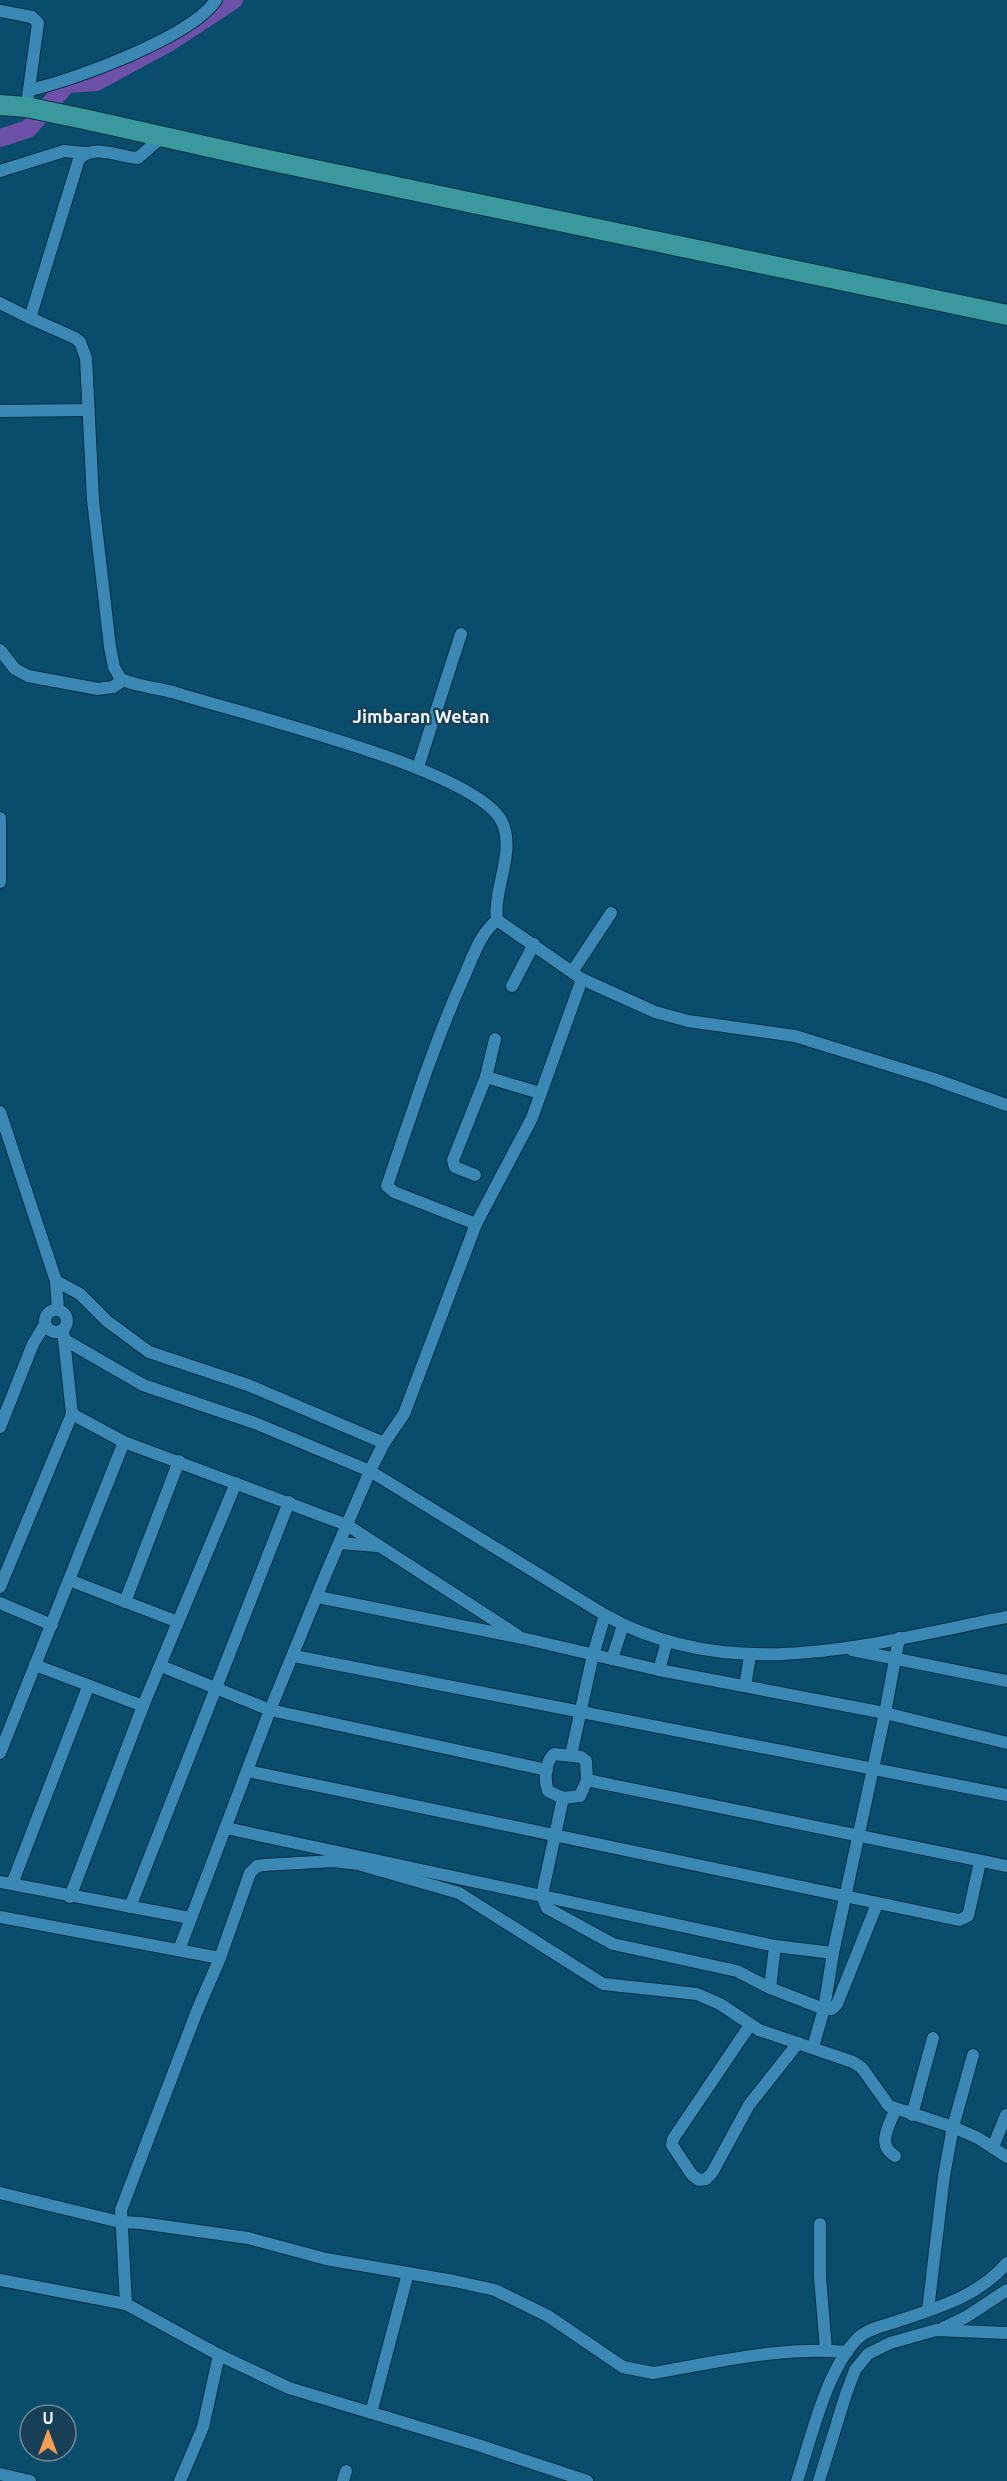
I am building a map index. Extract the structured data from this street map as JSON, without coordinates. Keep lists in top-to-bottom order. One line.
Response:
{"districts":["Jimbaran Wetan"],"north":"top"}
